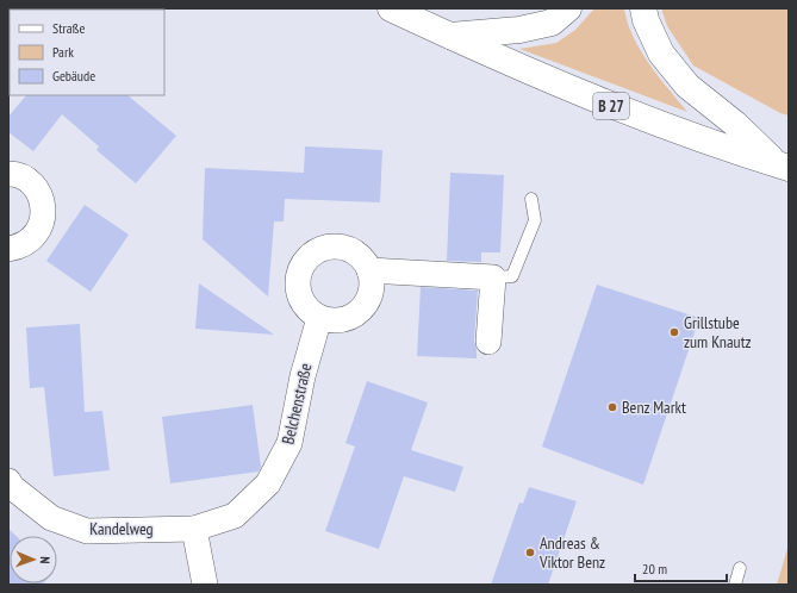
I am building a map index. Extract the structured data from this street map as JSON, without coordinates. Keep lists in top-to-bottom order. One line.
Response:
{"streets":{"main road":["B 27"],"street":["Belchenstraße","Kandelweg"]},"crossings":[["Belchenstraße","Kandelweg"]],"places":["Grillstube zum Knautz","Benz Markt","Andreas & Viktor Benz"],"legend":["Straße","Park","Gebäude"],"scale_bar":"20 m","north":"right"}
